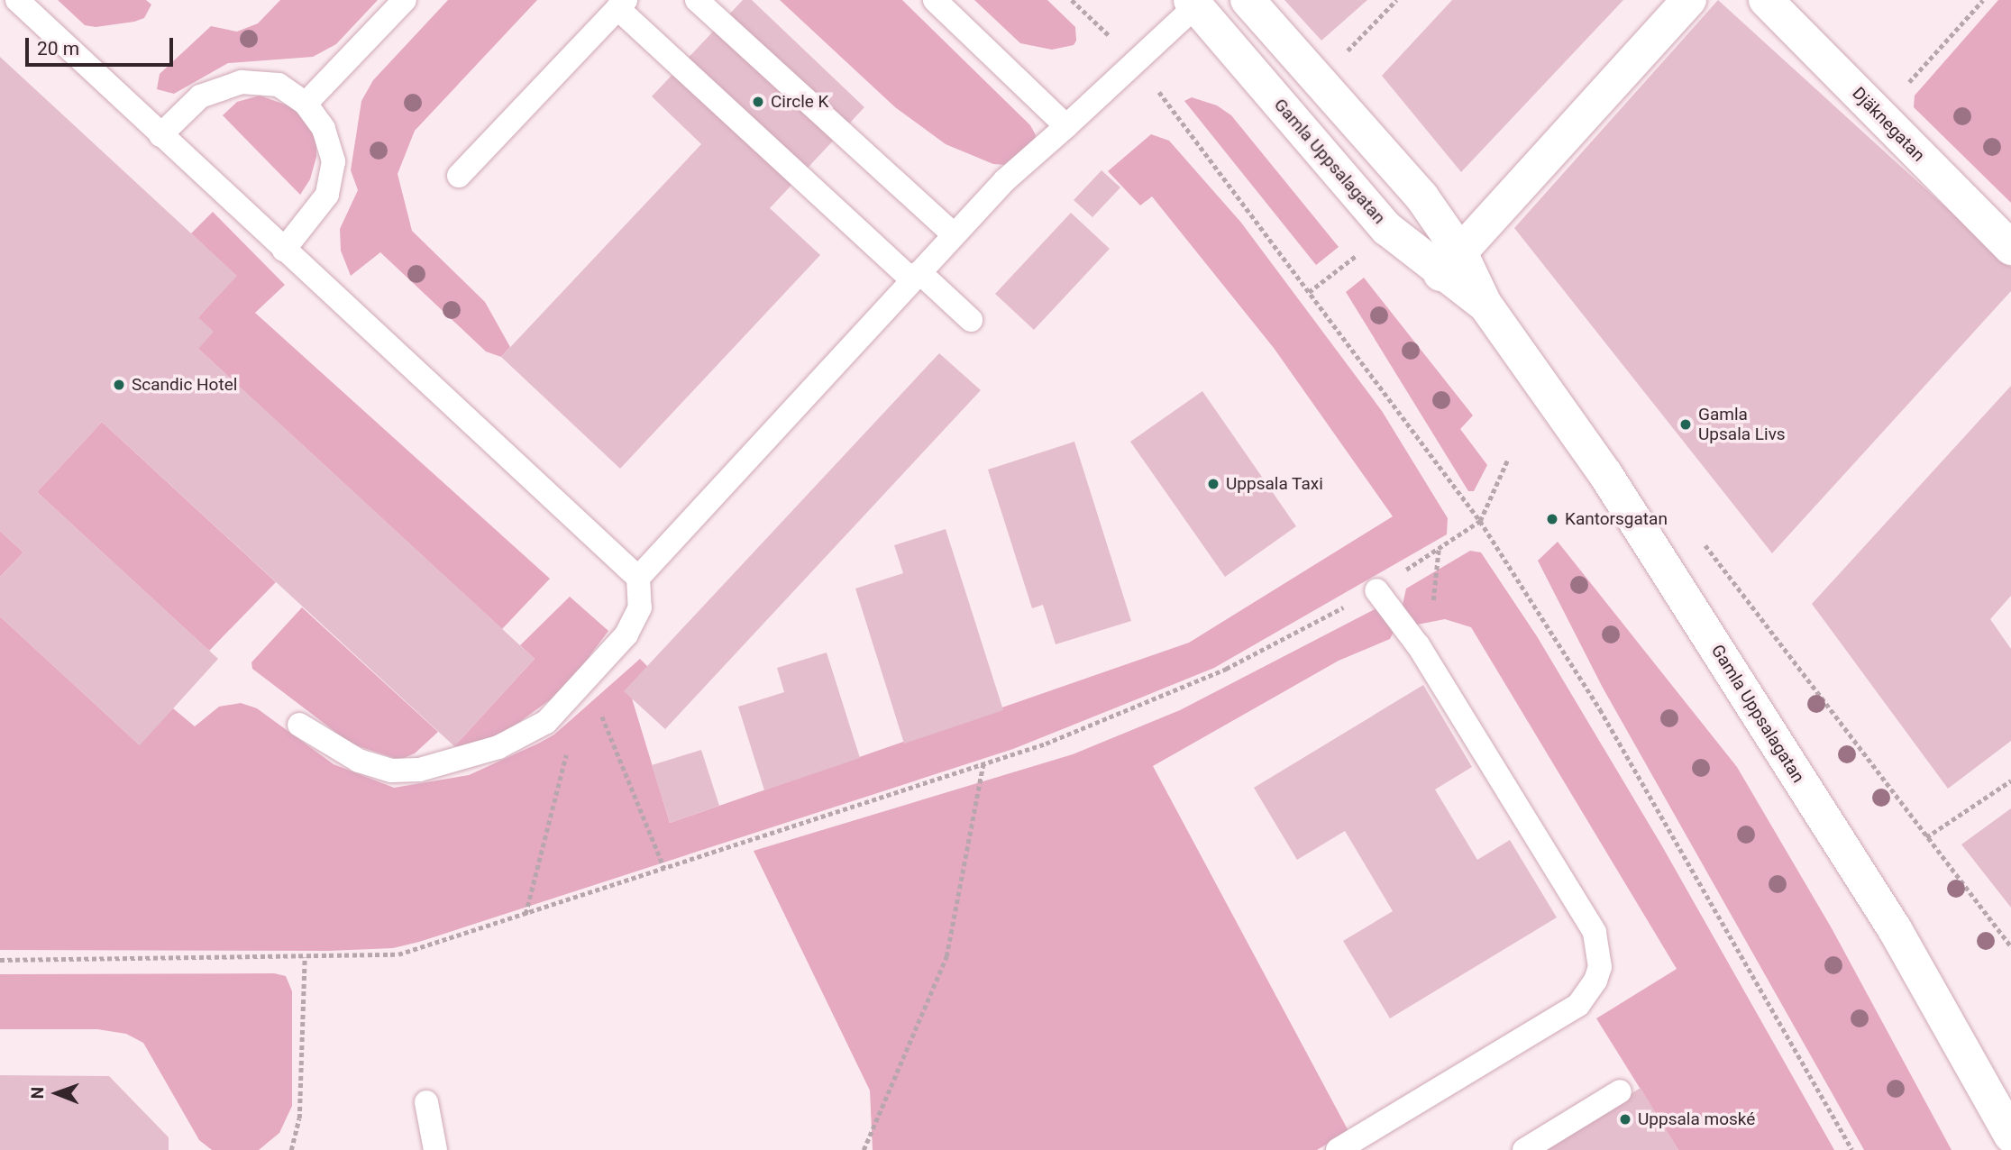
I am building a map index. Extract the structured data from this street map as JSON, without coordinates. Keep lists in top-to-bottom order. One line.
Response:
{"streets":{"main road":["Djäknegatan","Gamla Uppsalagatan"]},"places":["Circle K","Scandic Hotel","Gamla Upsala Livs","Uppsala Taxi","Kantorsgatan","Uppsala moské"],"scale_bar":"20 m","north":"left"}
